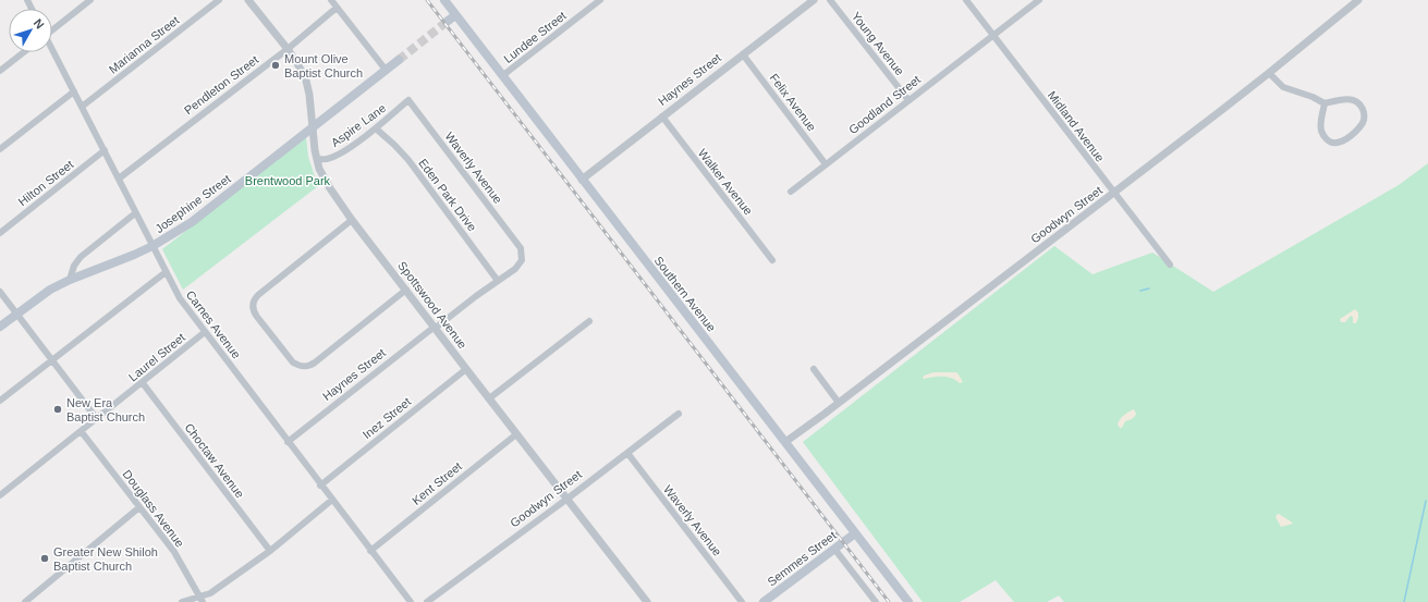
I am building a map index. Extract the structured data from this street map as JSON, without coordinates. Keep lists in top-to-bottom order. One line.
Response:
{"streets":{"main road":["Josephine Street","Southern Avenue","Semmes Street"],"street":["Lundee Street","Young Avenue","Marianna Street","Haynes Street","Pendleton Street","Felix Avenue","Goodland Street","Aspire Lane","Midland Avenue","Waverly Avenue","Walker Avenue","Hilton Street","Eden Park Drive","Goodwyn Street","Spottswood Avenue","Carnes Avenue","Laurel Street","Inez Street","Choctaw Avenue","Kent Street","Douglass Avenue"]},"crossings":[["Lundee Street","Southern Avenue"],["Young Avenue","Goodland Street"],["Marianna Street","Carnes Avenue"],["Haynes Street","Felix Avenue"],["Haynes Street","Waverly Avenue"],["Haynes Street","Walker Avenue"],["Haynes Street","Eden Park Drive"],["Haynes Street","Southern Avenue"],["Haynes Street","Spottswood Avenue"],["Haynes Street","Carnes Avenue"],["Pendleton Street","Spottswood Avenue"],["Pendleton Street","Carnes Avenue"],["Felix Avenue","Goodland Street"],["Goodland Street","Midland Avenue"],["Aspire Lane","Waverly Avenue"],["Aspire Lane","Eden Park Drive"],["Aspire Lane","Spottswood Avenue"],["Midland Avenue","Goodwyn Street"],["Waverly Avenue","Goodwyn Street"],["Hilton Street","Carnes Avenue"],["Josephine Street","Spottswood Avenue"],["Josephine Street","Carnes Avenue"],["Goodwyn Street","Southern Avenue"],["Goodwyn Street","Spottswood Avenue"],["Southern Avenue","Semmes Street"],["Spottswood Avenue","Inez Street"],["Spottswood Avenue","Kent Street"],["Carnes Avenue","Laurel Street"],["Carnes Avenue","Inez Street"],["Carnes Avenue","Kent Street"],["Laurel Street","Choctaw Avenue"],["Laurel Street","Douglass Avenue"]],"parks":["Brentwood Park"],"places":["Mount Olive Baptist Church","New Era Baptist Church","Greater New Shiloh Baptist Church"],"north":"top right"}
